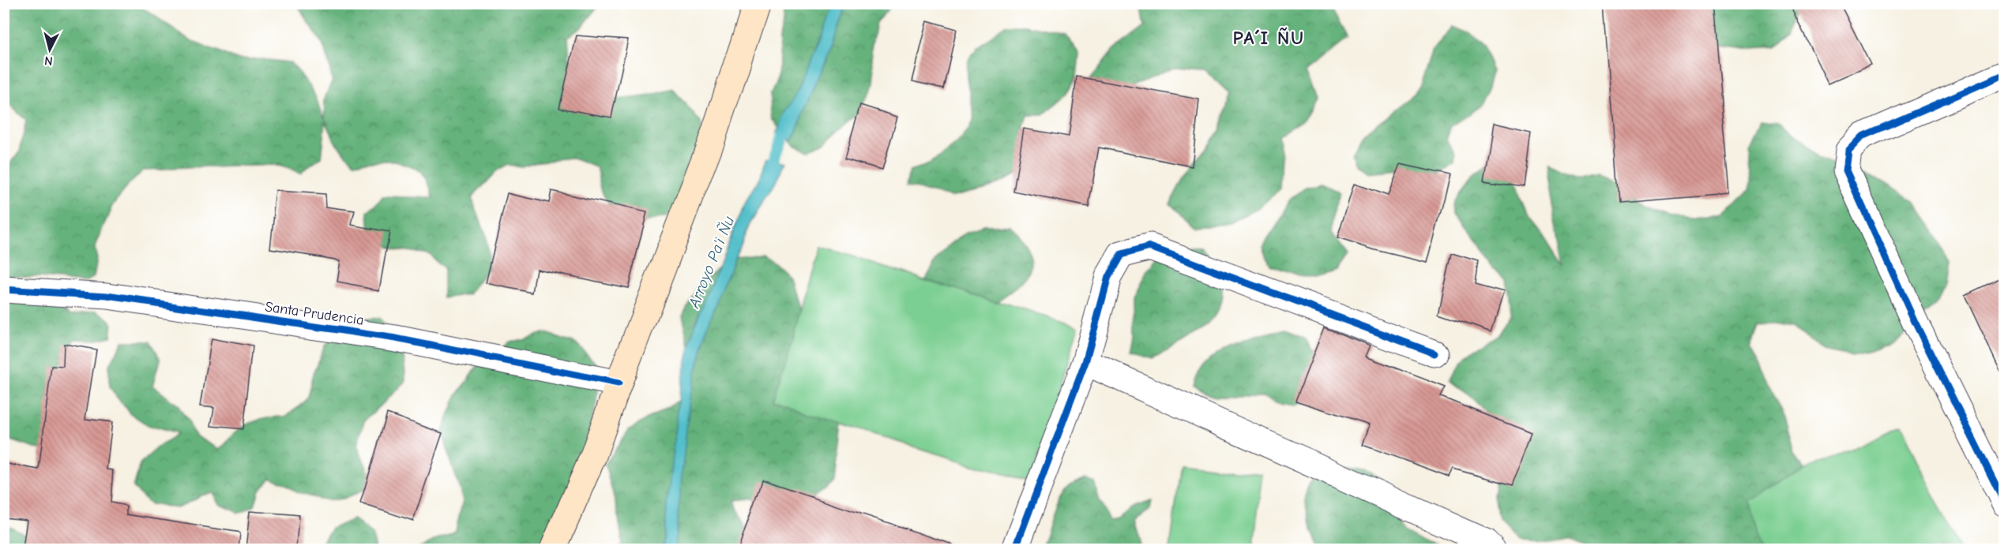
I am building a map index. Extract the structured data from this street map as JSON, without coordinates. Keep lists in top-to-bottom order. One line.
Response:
{"streets":{"street":["Santa Prudencia"]},"districts":["PA´I ÑU"],"water":["Arroyo Pa'i Ñu"],"north":"bottom"}
